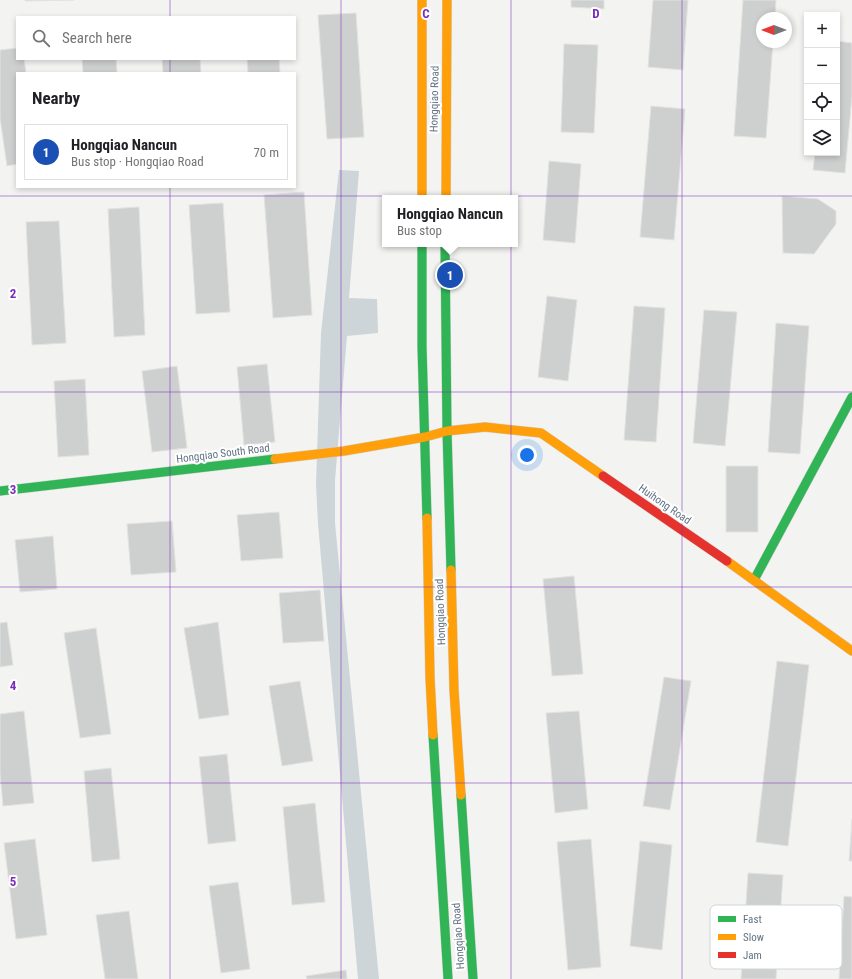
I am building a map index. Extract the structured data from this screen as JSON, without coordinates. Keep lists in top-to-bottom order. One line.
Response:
{"streets":{"main road":["Hongqiao Road","Hongqiao South Road","Huihong Road"]},"crossings":[["Hongqiao Road","Hongqiao South Road"],["Hongqiao Road","Huihong Road"],["Hongqiao South Road","Huihong Road"]],"legend":["Fast","Slow","Jam"],"north":"left","page":{"map_buttons":["+","−"],"search":"Search here","heading":"Nearby","list":[{"mark":"1","name":"Hongqiao Nancun","note":"Bus stop · Hongqiao Road","value":"70 m"}],"popup":["Hongqiao Nancun","Bus stop"],"pins":"1"},"grid":{"columns":["C","D"],"rows":["2","3","4","5"]}}
